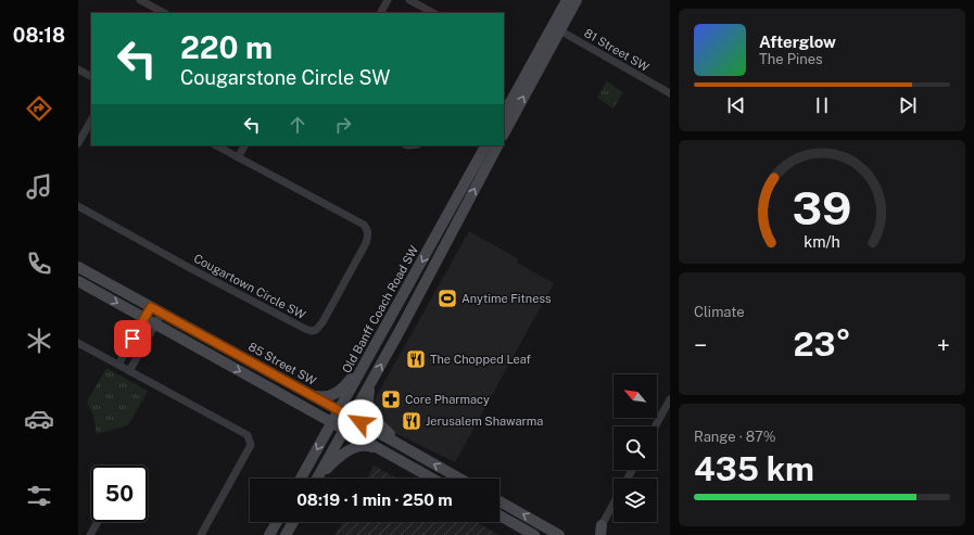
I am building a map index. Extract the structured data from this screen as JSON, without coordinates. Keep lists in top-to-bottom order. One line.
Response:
{"streets":{"main road":["Old Banff Coach Road SW","85 Street SW"],"street":["81 Street SW","Cougartown Circle SW"]},"crossings":[["Old Banff Coach Road SW","85 Street SW"]],"places":{"sports":["Anytime Fitness"],"restaurant":["The Chopped Leaf","Jerusalem Shawarma"],"pharmacy":["Core Pharmacy"]},"north":"top left","page":{"tabs":"08:18","turn":["220 m","Cougarstone Circle SW"],"song":["Afterglow","The Pines"],"tile":["Climate",["Range · 87%","435 km"]],"heat":["−","23°","+"],"limit":"50","trip":"08:19 · 1 min · 250 m","gauge":["39","km/h"]}}
